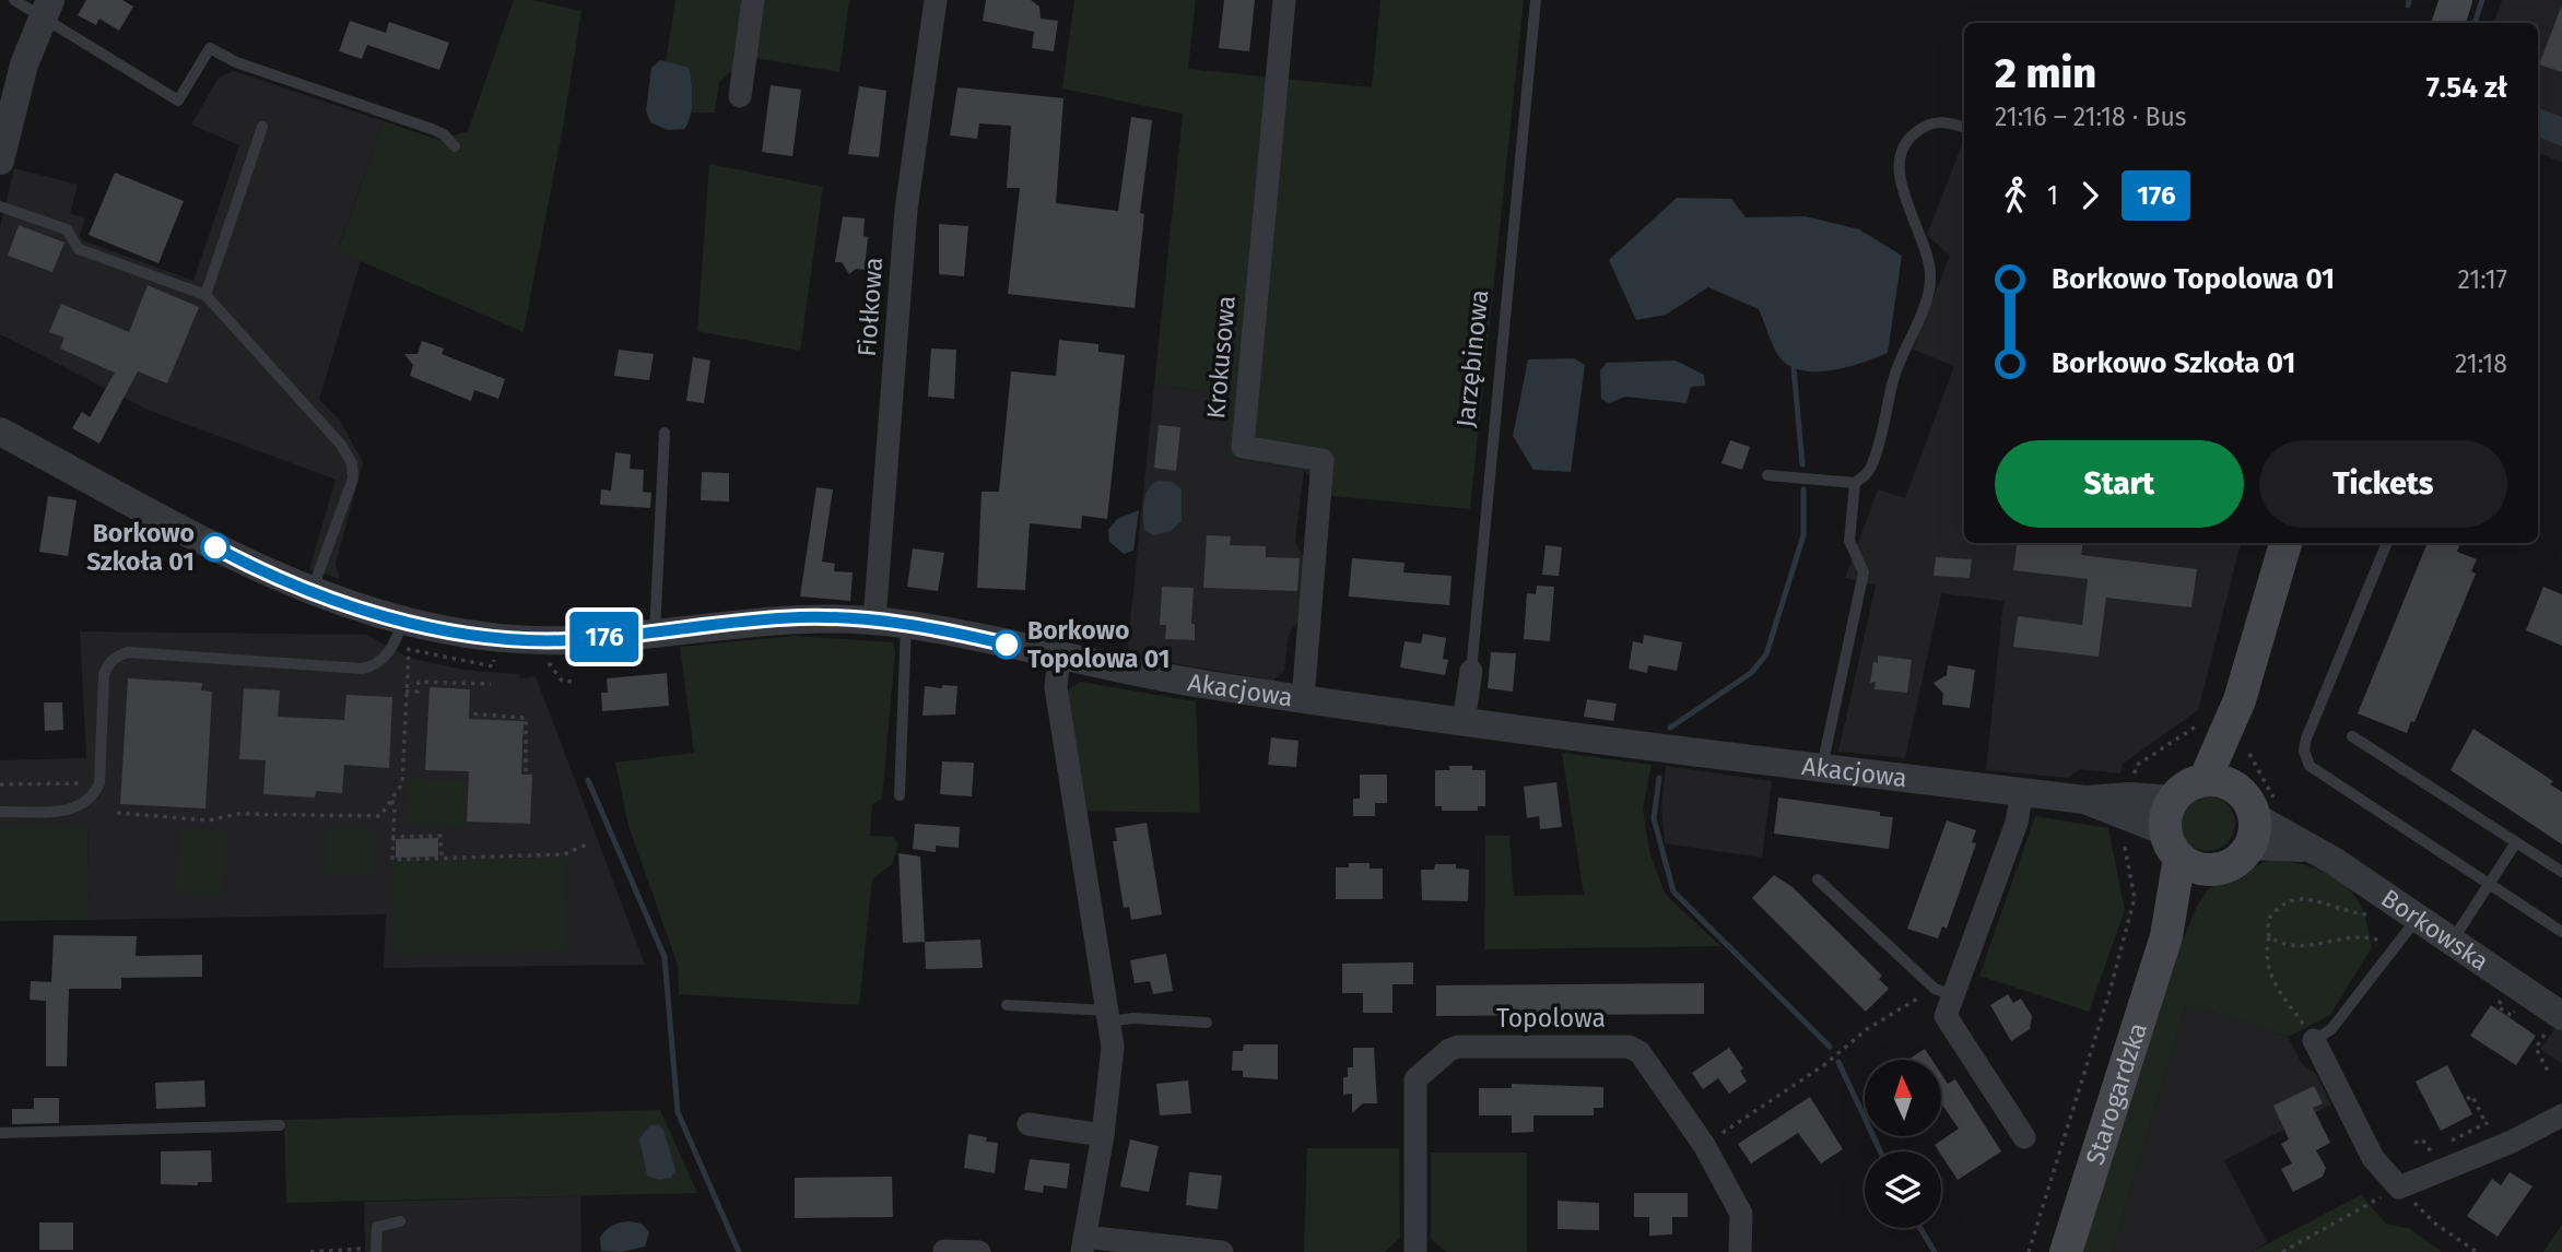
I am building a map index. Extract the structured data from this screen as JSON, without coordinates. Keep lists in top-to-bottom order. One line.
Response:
{"streets":{"main road":["Starogardzka"],"street":["Fiołkowa","Krokusowa","Jarzębinowa","Akacjowa","Borkowska","Topolowa"]},"crossings":[["Fiołkowa","Akacjowa"],["Krokusowa","Akacjowa"],["Jarzębinowa","Akacjowa"],["Akacjowa","Borkowska"],["Akacjowa","Starogardzka"],["Borkowska","Starogardzka"]],"places":["Borkowo Szkoła 01","Borkowo Topolowa 01"],"lines":["bus line 176"],"north":"top","page":{"on_map":"176","heading":["2 min","21:16 – 21:18 · Bus","7.54 zł"],"legs":["1","176"],"list":[{"name":"Borkowo Topolowa 01","value":"21:17"},{"name":"Borkowo Szkoła 01","value":"21:18"}],"buttons":["Start","Tickets"]}}
